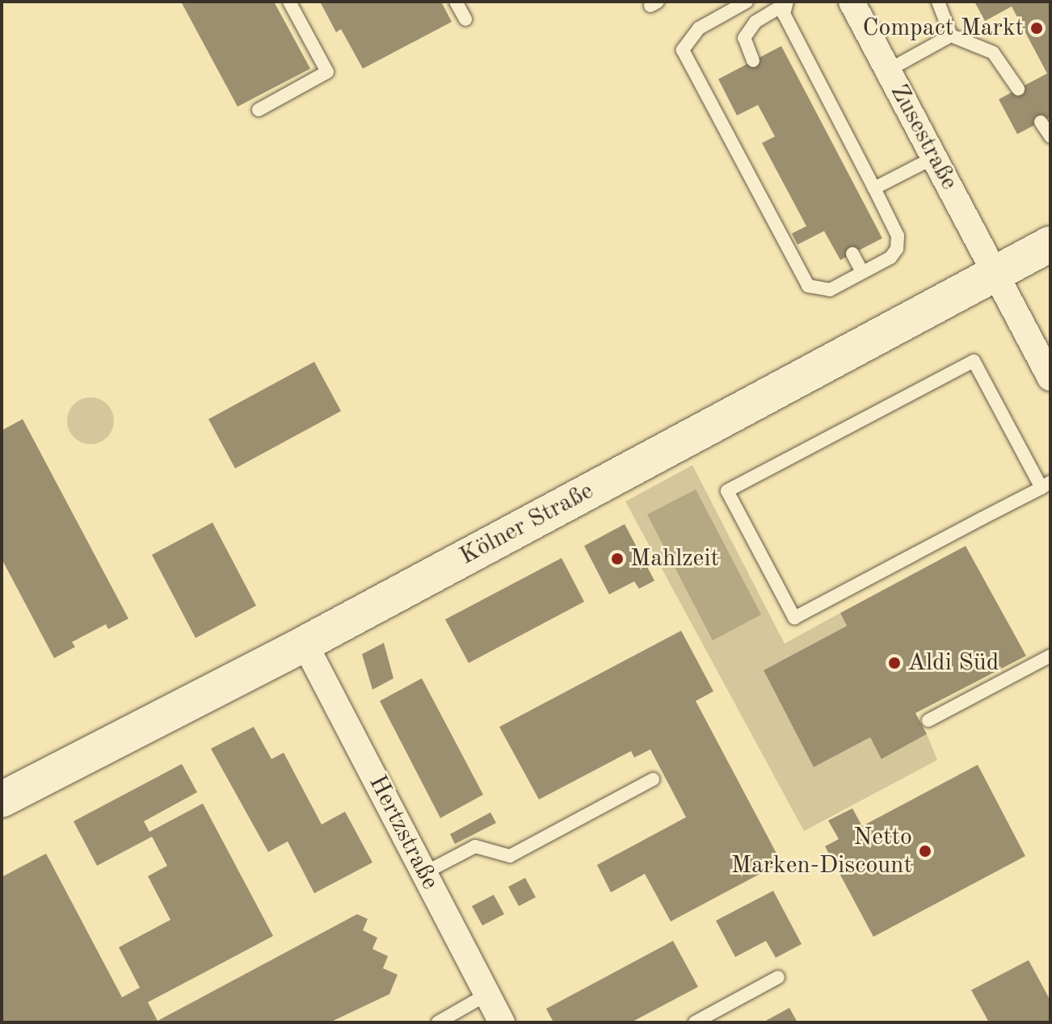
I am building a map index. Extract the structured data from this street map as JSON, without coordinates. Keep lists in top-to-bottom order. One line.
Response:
{"streets":{"street":["Zusestraße","Kölner Straße","Hertzstraße"]},"crossings":[["Zusestraße","Kölner Straße"],["Kölner Straße","Hertzstraße"]],"places":["Compact Markt","Mahlzeit","Aldi Süd","Netto Marken-Discount"]}
